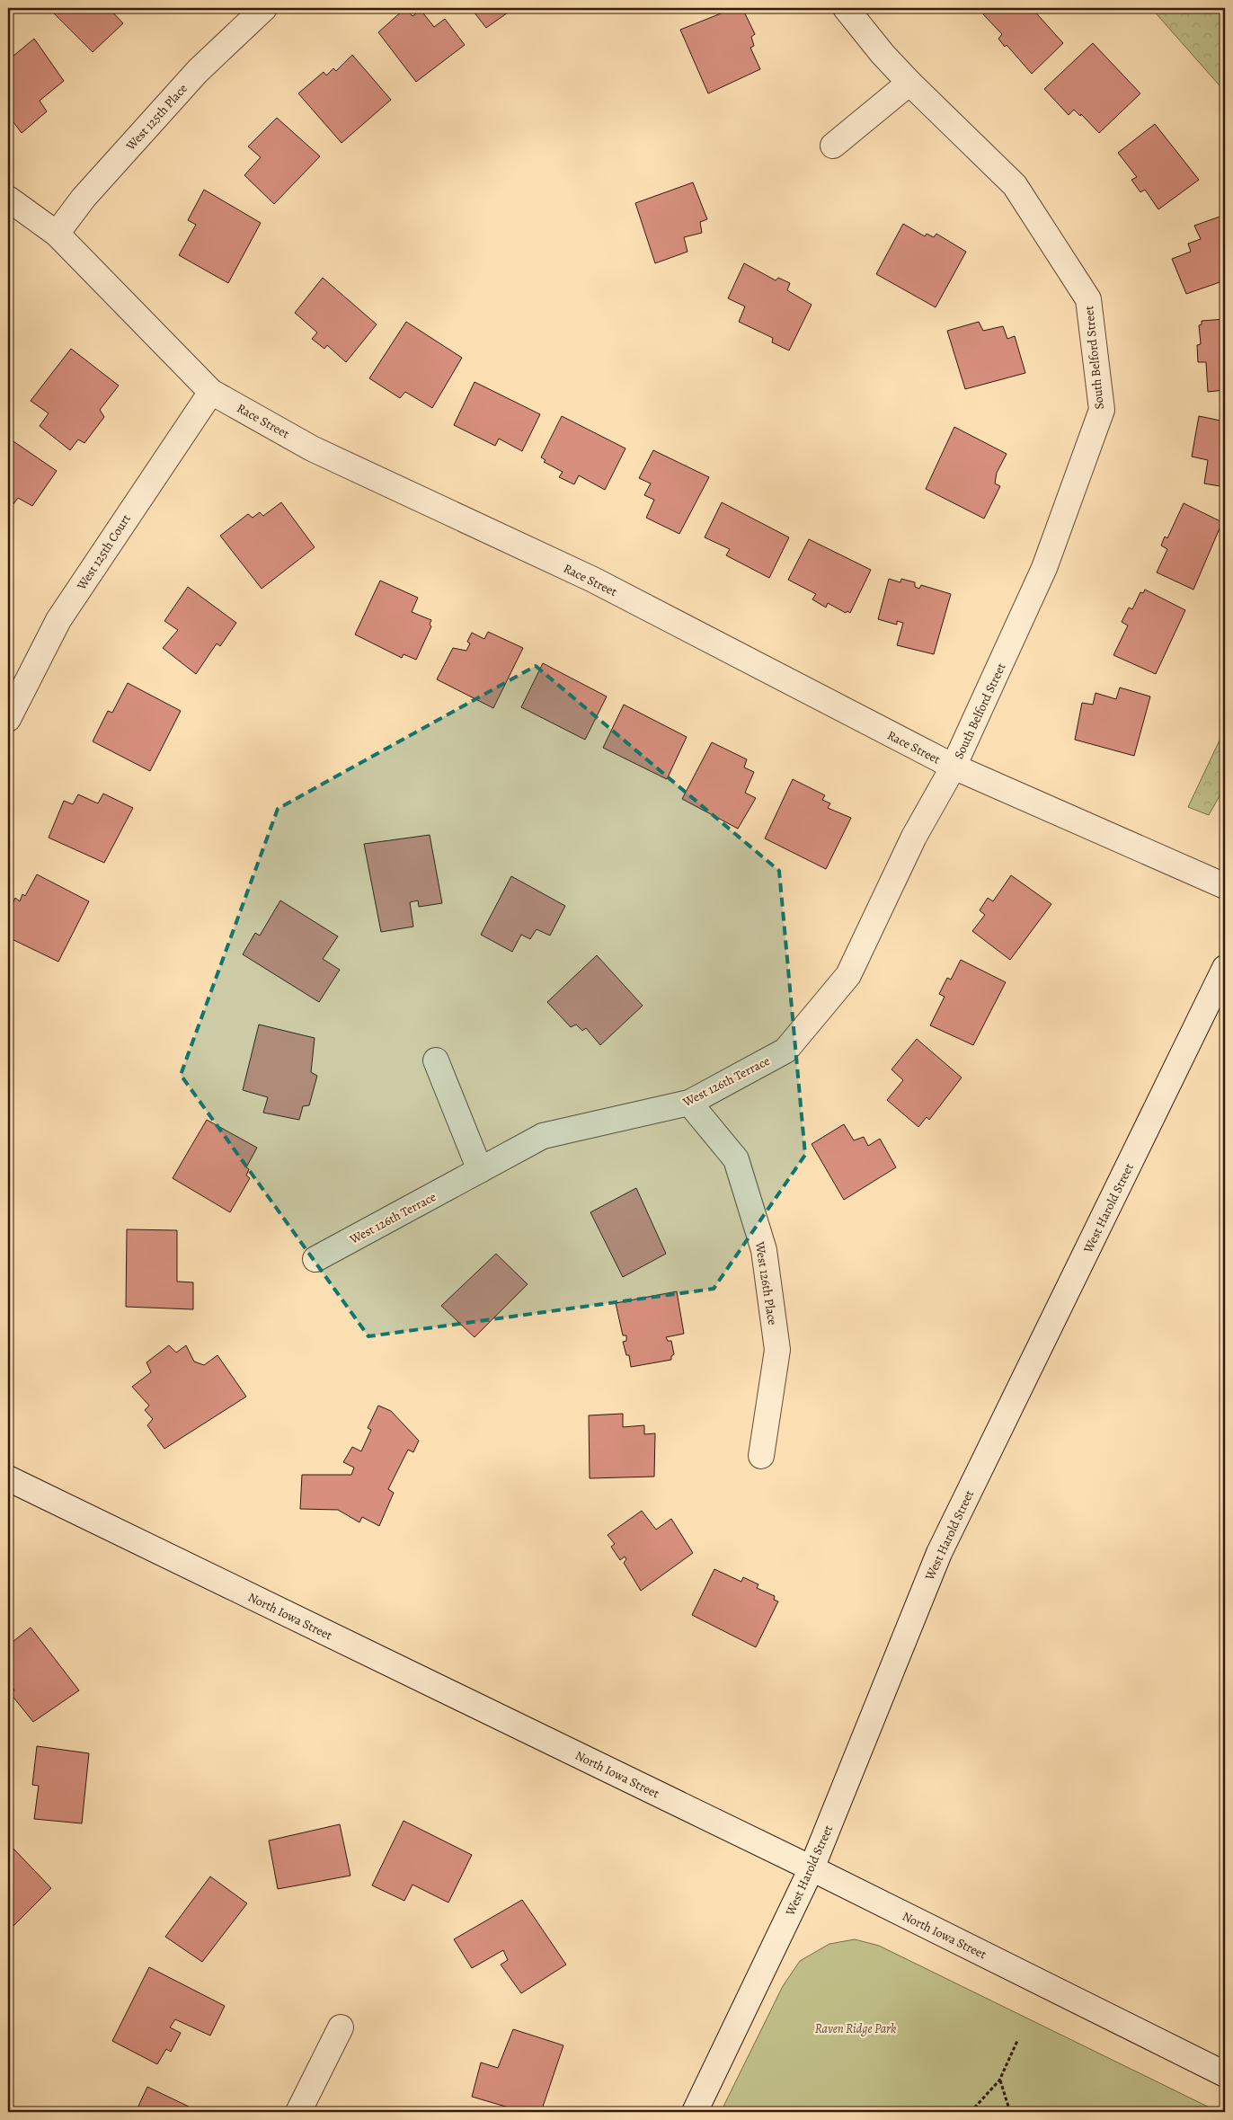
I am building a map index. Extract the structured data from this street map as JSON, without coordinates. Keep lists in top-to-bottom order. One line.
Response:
{"streets":{"street":["West 125th Place","South Belford Street","Race Street","West 125th Court","West 126th Terrace","West Harold Street","West 126th Place","North Iowa Street"]},"crossings":[["West 125th Place","Race Street"],["South Belford Street","Race Street"],["South Belford Street","West 126th Terrace"],["Race Street","West 125th Court"],["Race Street","West 126th Terrace"],["West 126th Terrace","West 126th Place"],["West Harold Street","North Iowa Street"]],"parks":["Raven Ridge Park"]}
